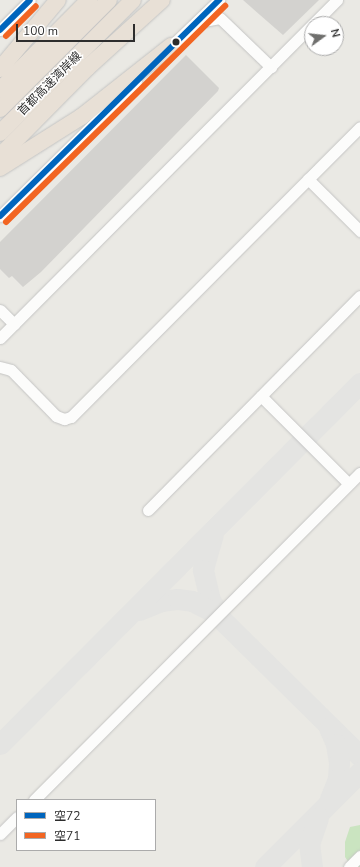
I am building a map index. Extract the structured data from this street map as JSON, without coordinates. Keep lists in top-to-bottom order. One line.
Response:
{"streets":{"highway":["首都高速湾岸線"]},"lines":["transit line 空72","transit line 空71"],"legend":["空72","空71"],"scale_bar":"100 m","north":"right"}
